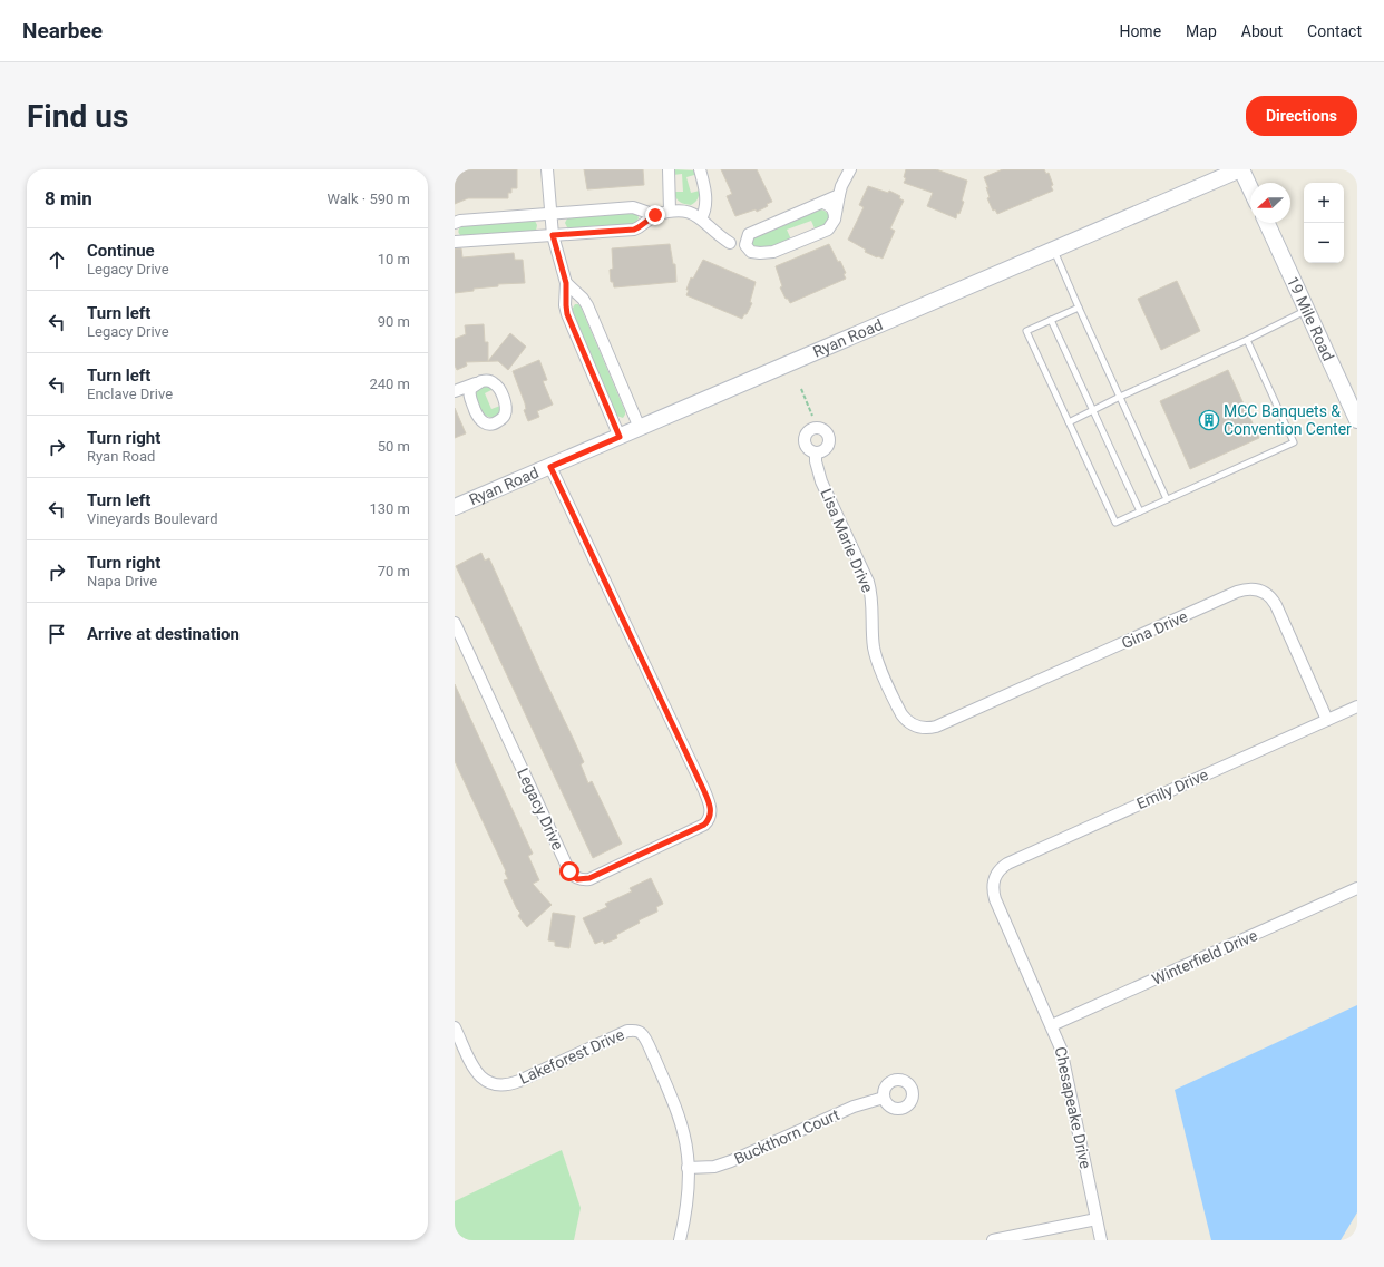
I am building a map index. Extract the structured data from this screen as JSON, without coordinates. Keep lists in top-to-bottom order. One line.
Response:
{"streets":{"main road":["19 Mile Road","Ryan Road"],"street":["Lisa Marie Drive","Gina Drive","Emily Drive","Legacy Drive","Winterfield Drive","Lakeforest Drive","Chesapeake Drive","Buckthorn Court"]},"crossings":[["Ryan Road","Legacy Drive"],["Lisa Marie Drive","Gina Drive"],["Gina Drive","Emily Drive"],["Emily Drive","Chesapeake Drive"],["Winterfield Drive","Chesapeake Drive"],["Lakeforest Drive","Buckthorn Court"]],"places":{"building":["MCC Banquets & Convention Center"]},"north":"left","page":{"header":"Nearbee","nav":["Home","Map","About","Contact"],"buttons":"Directions","title":"Find us","heading":["8 min","Walk · 590 m"],"map_buttons":["+","−"],"list":[["Continue","Legacy Drive","10 m"],["Turn left","Legacy Drive","90 m"],["Turn left","Enclave Drive","240 m"],["Turn right","Ryan Road","50 m"],["Turn left","Vineyards Boulevard","130 m"],["Turn right","Napa Drive","70 m"],"Arrive at destination"]}}
